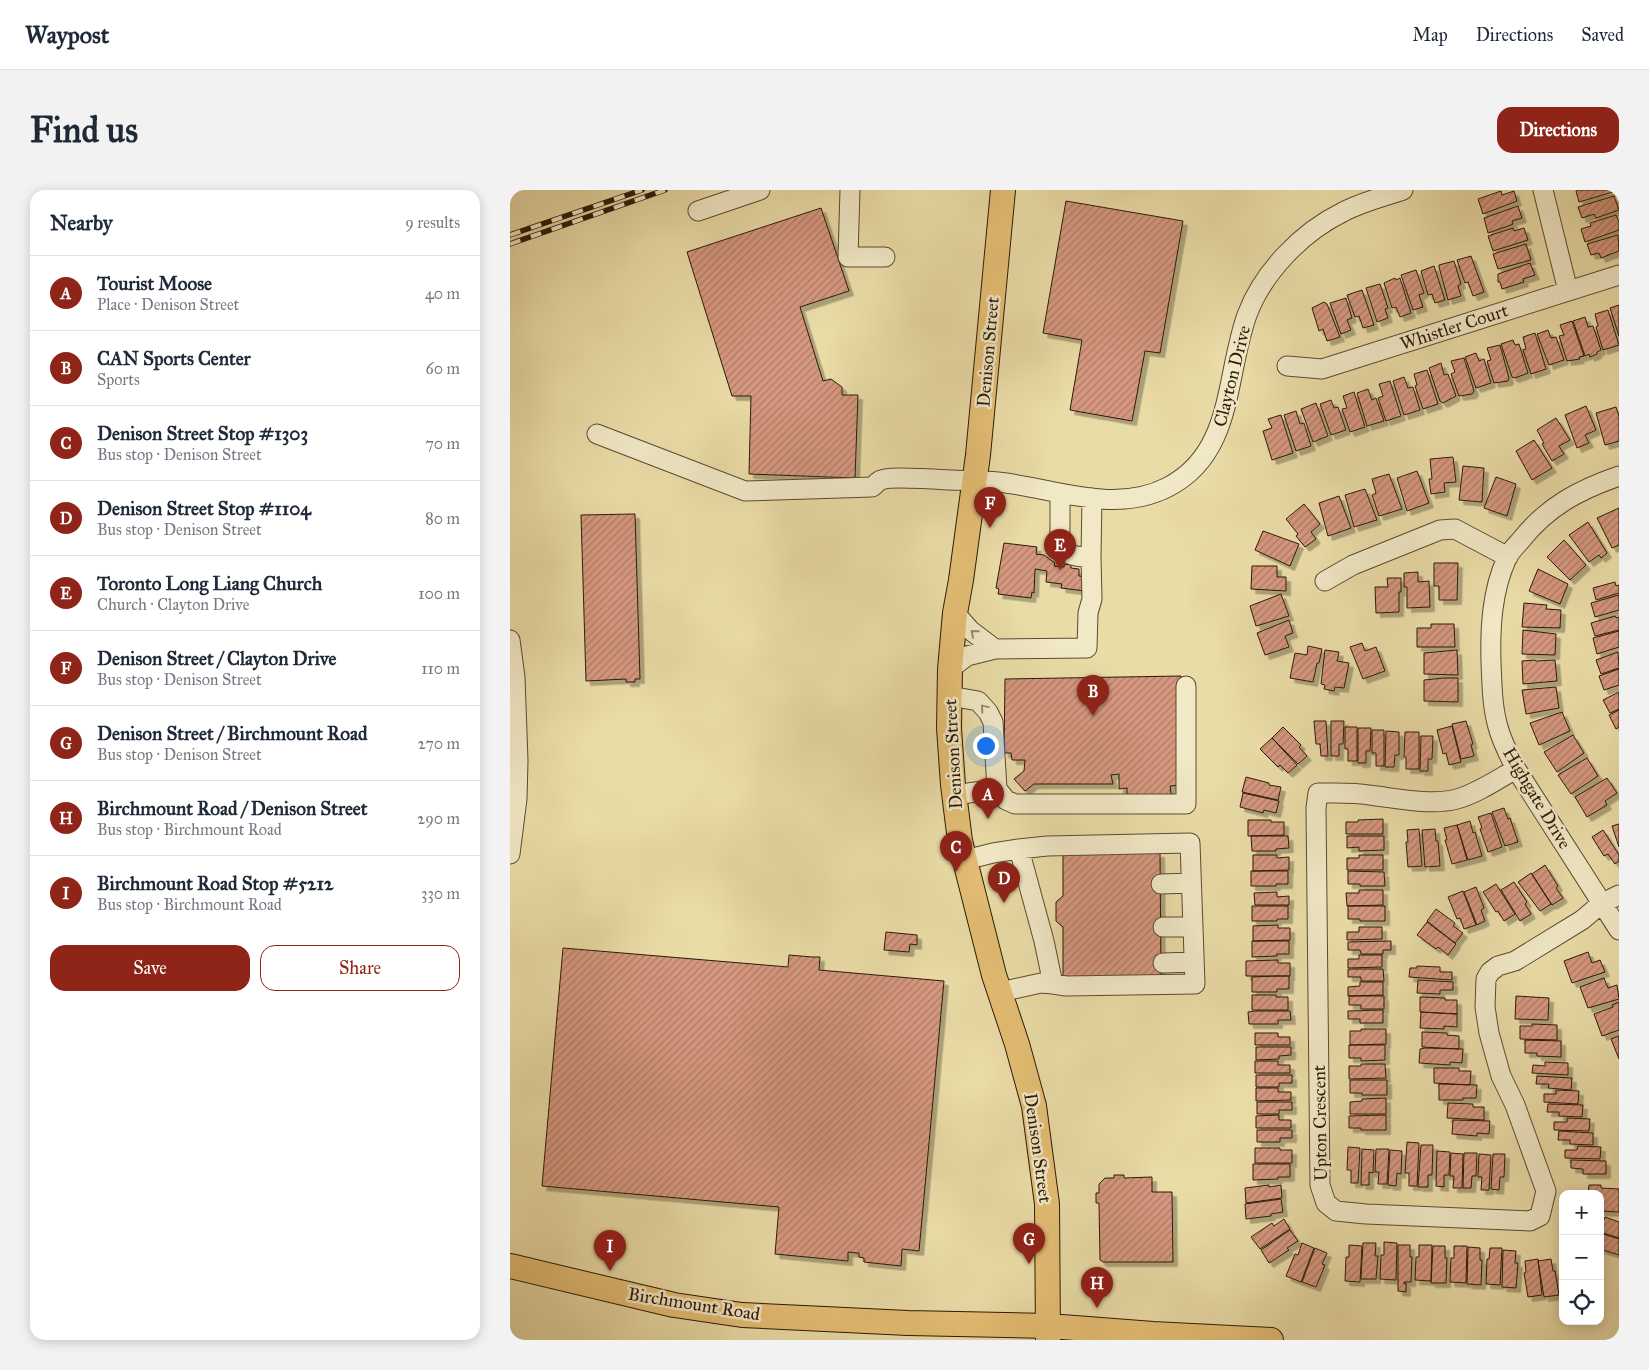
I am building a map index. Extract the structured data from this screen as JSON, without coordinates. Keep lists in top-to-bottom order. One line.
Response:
{"streets":{"main road":["Denison Street","Birchmount Road"],"street":["Whistler Court","Clayton Drive","Highgate Drive","Upton Crescent"]},"crossings":[["Denison Street","Clayton Drive"],["Denison Street","Birchmount Road"],["Highgate Drive","Upton Crescent"]],"page":{"header":"Waypost","nav":["Map","Directions","Saved"],"buttons":["Directions",["Save","Share"]],"title":"Find us","heading":["Nearby","9 results"],"list":[{"mark":"A","name":"Tourist Moose","note":"Place · Denison Street","value":"40 m"},{"mark":"B","name":"CAN Sports Center","note":"Sports","value":"60 m"},{"mark":"C","name":"Denison Street Stop #1303","note":"Bus stop · Denison Street","value":"70 m"},{"mark":"D","name":"Denison Street Stop #1104","note":"Bus stop · Denison Street","value":"80 m"},{"mark":"E","name":"Toronto Long Liang Church","note":"Church · Clayton Drive","value":"100 m"},{"mark":"F","name":"Denison Street / Clayton Drive","note":"Bus stop · Denison Street","value":"110 m"},{"mark":"G","name":"Denison Street / Birchmount Road","note":"Bus stop · Denison Street","value":"270 m"},{"mark":"H","name":"Birchmount Road / Denison Street","note":"Bus stop · Birchmount Road","value":"290 m"},{"mark":"I","name":"Birchmount Road Stop #5212","note":"Bus stop · Birchmount Road","value":"330 m"}],"pins":["F","E","B","A","C","D","G","I","H"],"map_buttons":["+","−"]}}
